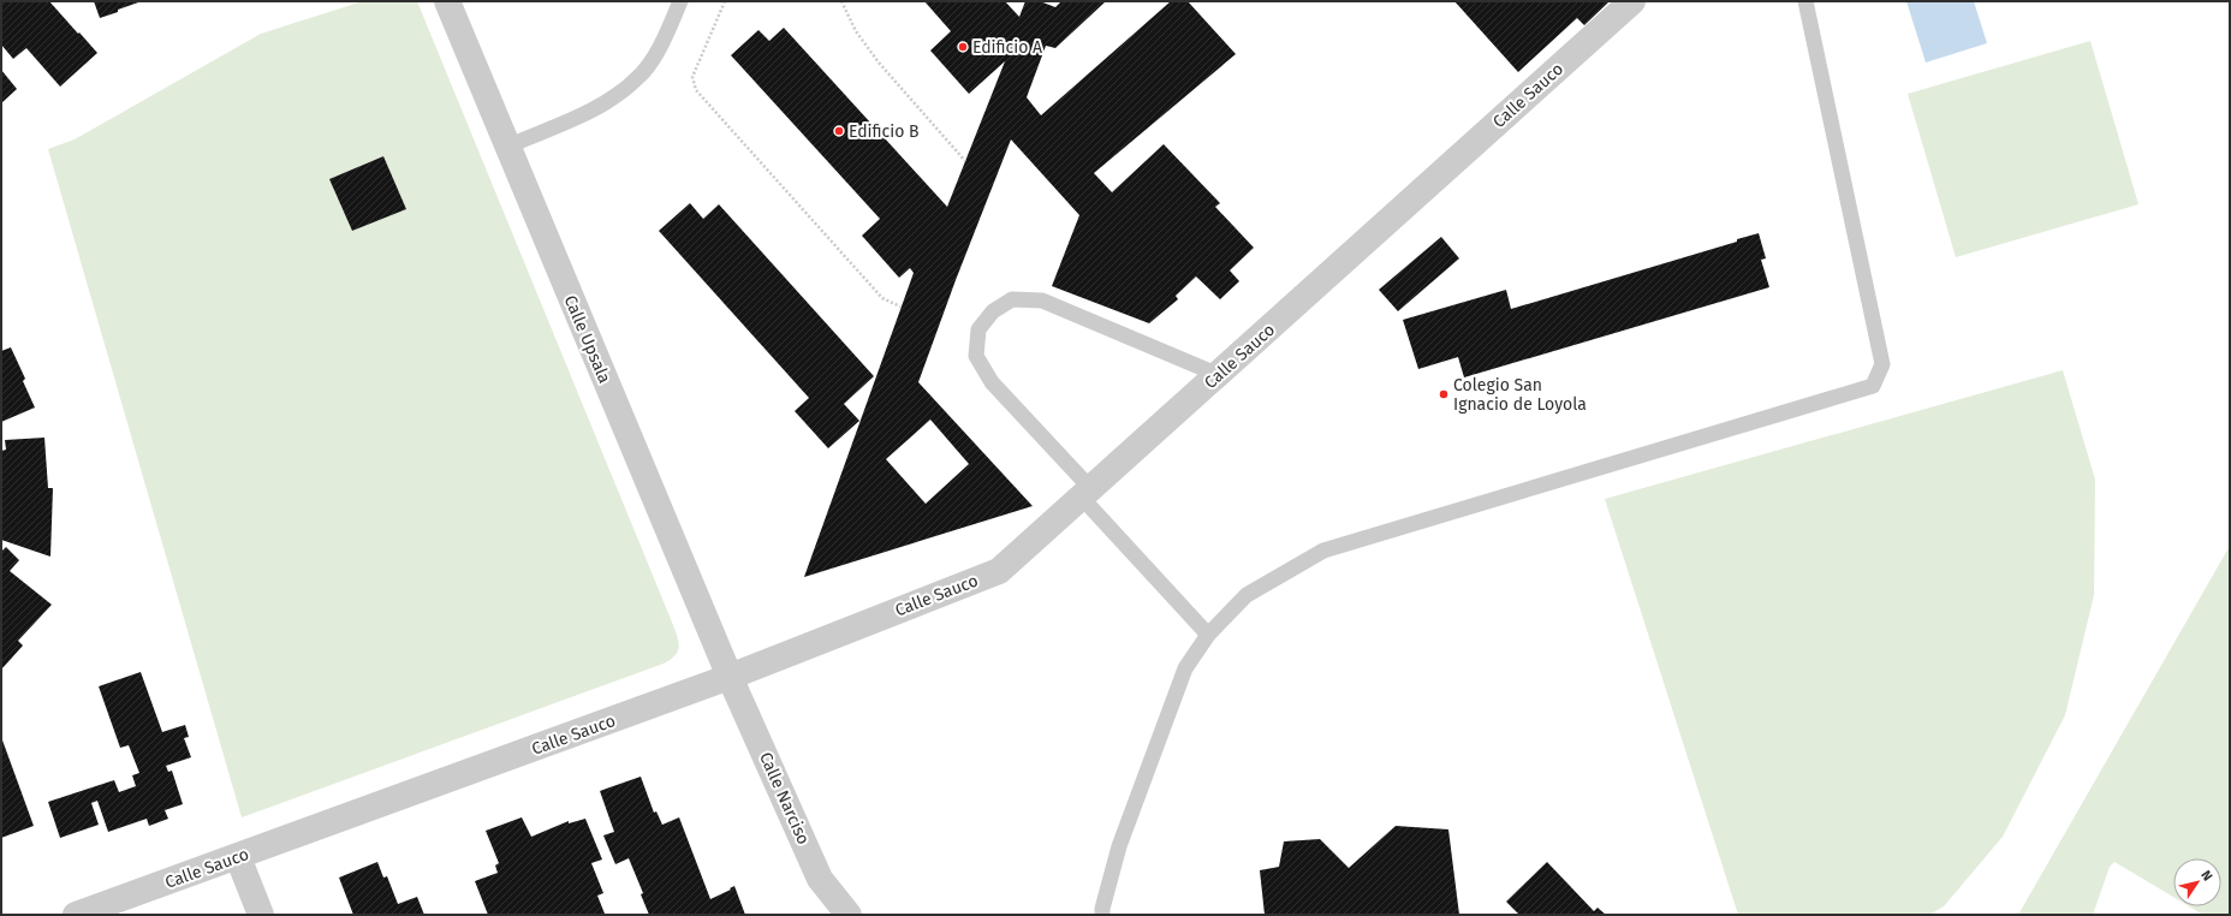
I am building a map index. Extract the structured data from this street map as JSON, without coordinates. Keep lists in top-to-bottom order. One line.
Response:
{"streets":{"street":["Calle Sauco","Calle Upsala","Calle Narciso"]},"crossings":[["Calle Sauco","Calle Upsala"],["Calle Sauco","Calle Narciso"],["Calle Upsala","Calle Narciso"]],"places":["Edificio A","Edificio B","Colegio San Ignacio de Loyola"],"north":"top right"}
